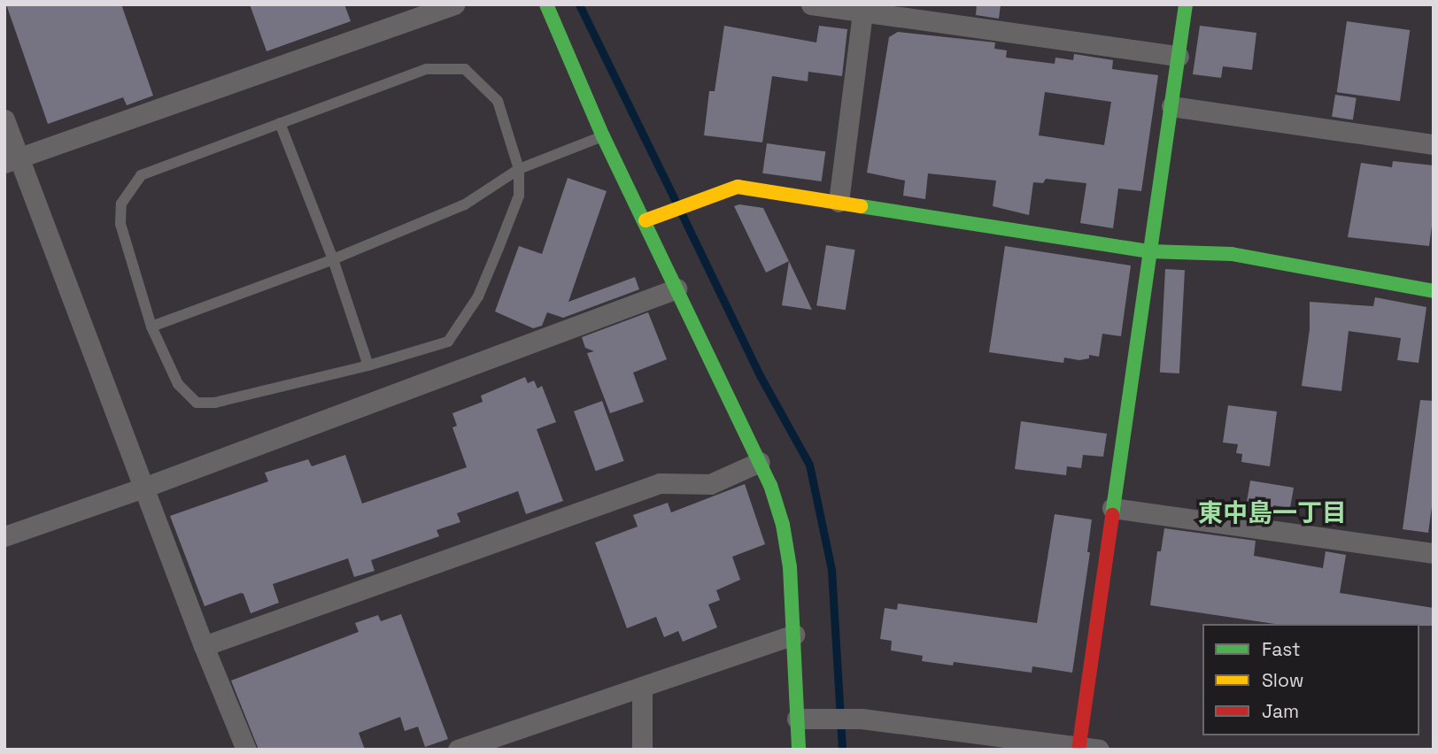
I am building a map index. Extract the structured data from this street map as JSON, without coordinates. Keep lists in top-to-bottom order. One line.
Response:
{"districts":["東中島一丁目"],"legend":["Fast","Slow","Jam"]}
